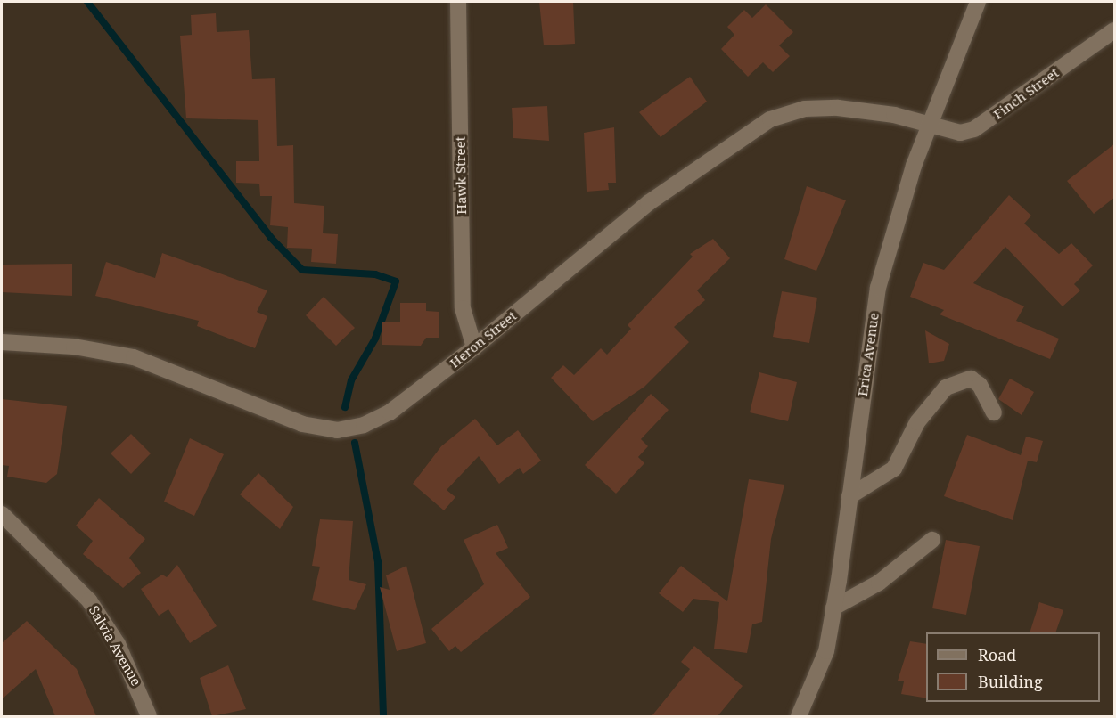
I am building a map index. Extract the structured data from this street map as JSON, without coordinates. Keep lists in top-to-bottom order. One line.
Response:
{"streets":{"street":["Finch Street","Hawk Street","Heron Street","Erica Avenue","Salvia Avenue"]},"crossings":[["Finch Street","Heron Street"],["Finch Street","Erica Avenue"],["Hawk Street","Heron Street"],["Heron Street","Erica Avenue"]],"legend":["Road","Building"]}
